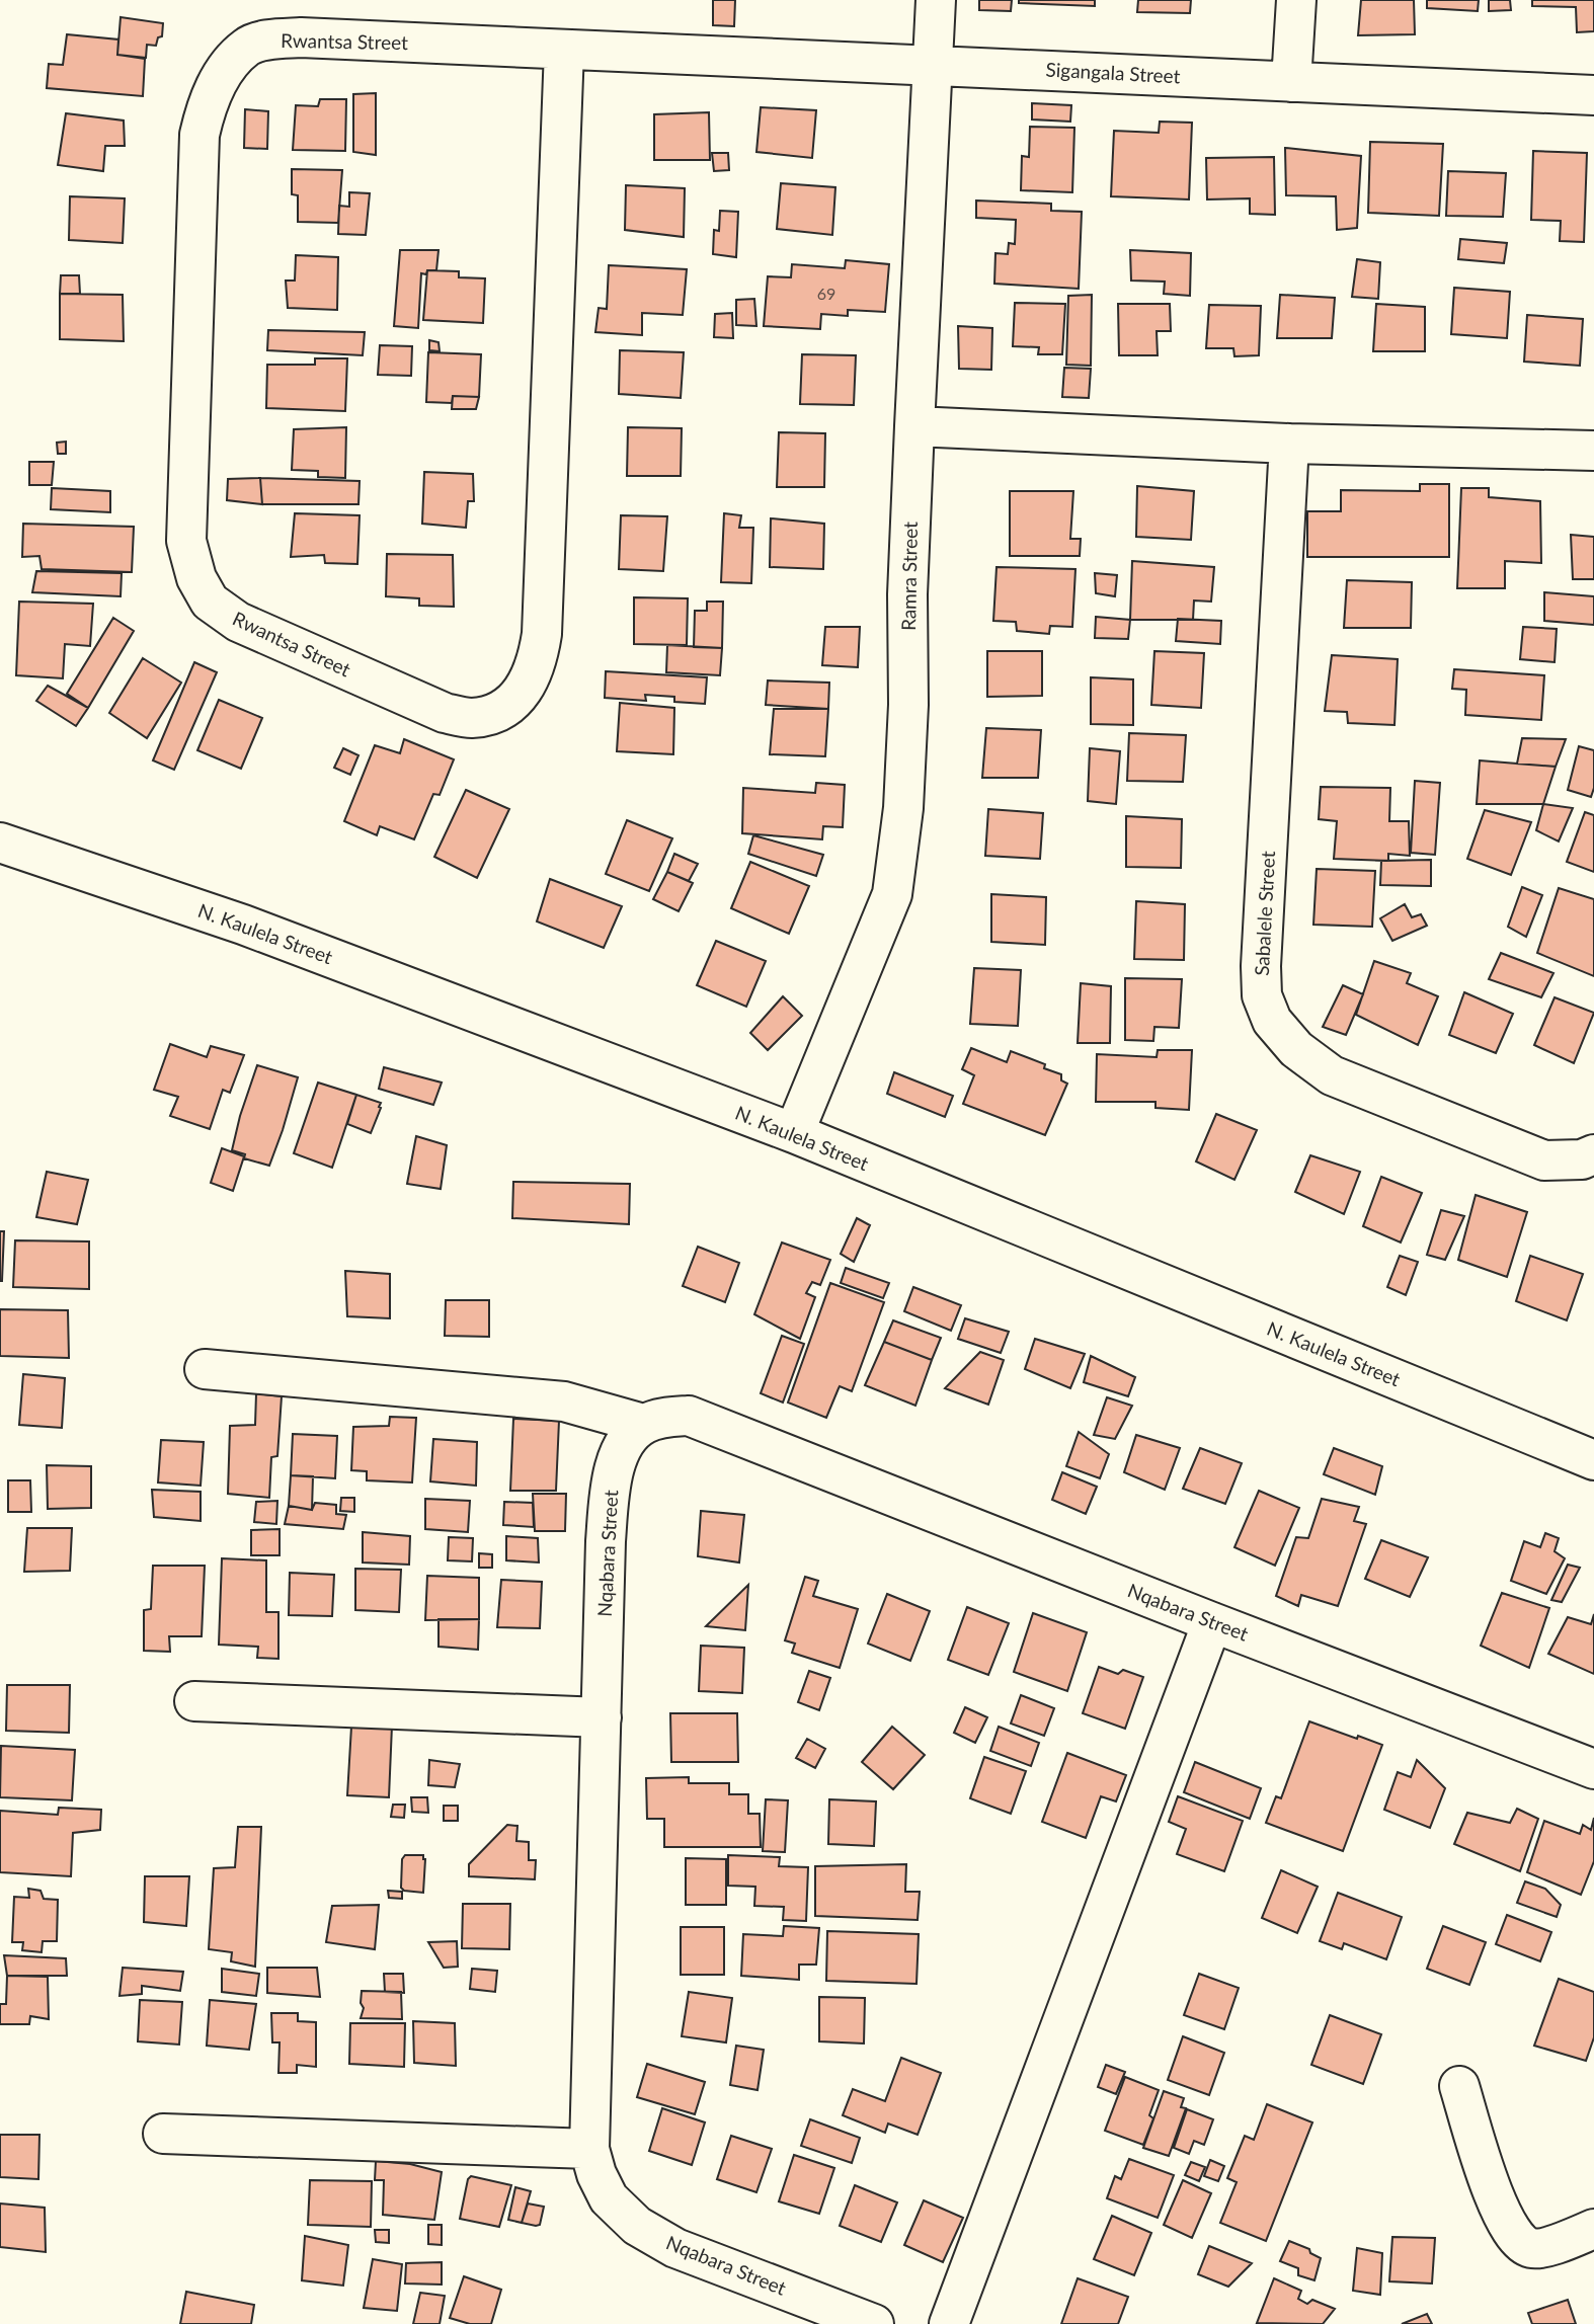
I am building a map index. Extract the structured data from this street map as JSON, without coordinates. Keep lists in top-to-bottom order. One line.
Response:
{"streets":{"street":["Rwantsa Street","Sigangala Street","Ramra Street","Sabalele Street","N. Kaulela Street","Nqabara Street"]},"crossings":[["Rwantsa Street","Sigangala Street"],["Rwantsa Street","Ramra Street"],["Sigangala Street","Ramra Street"],["Ramra Street","N. Kaulela Street"]],"house_numbers":["69"]}
